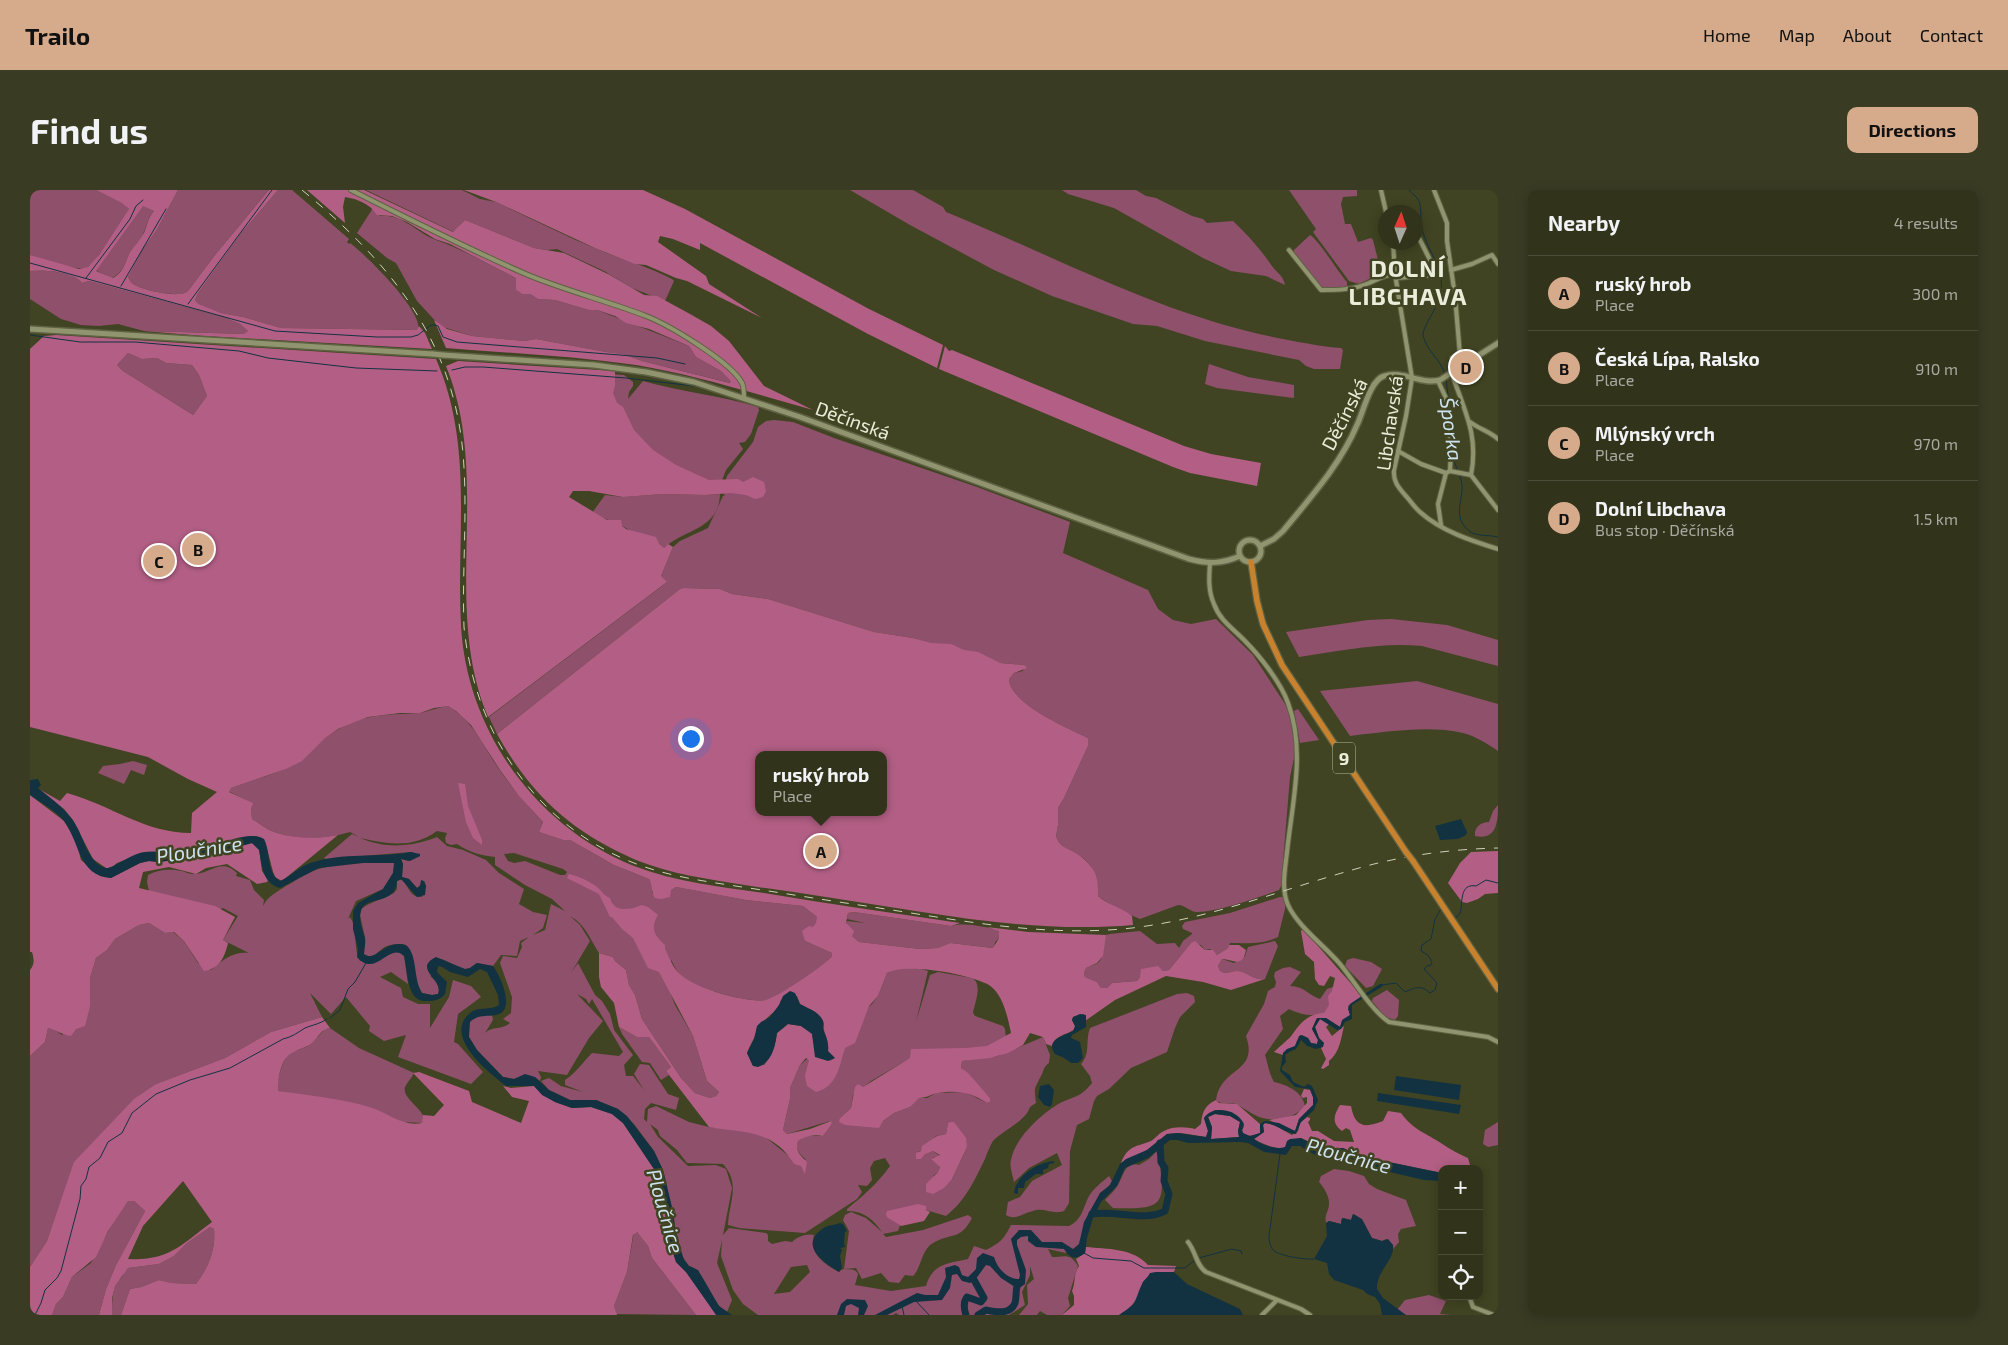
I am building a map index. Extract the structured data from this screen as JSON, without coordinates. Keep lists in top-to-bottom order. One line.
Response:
{"streets":{"main road":["Děčínská","9"],"street":["Libchavská"]},"crossings":[["Děčínská","Libchavská"],["Děčínská","9"]],"districts":["DOLNÍ LIBCHAVA"],"water":["Šporka","Ploučnice"],"north":"top","page":{"header":"Trailo","nav":["Home","Map","About","Contact"],"buttons":"Directions","title":"Find us","heading":["Nearby","4 results"],"list":[{"mark":"A","name":"ruský hrob","note":"Place","value":"300 m"},{"mark":"B","name":"Česká Lípa, Ralsko","note":"Place","value":"910 m"},{"mark":"C","name":"Mlýnský vrch","note":"Place","value":"970 m"},{"mark":"D","name":"Dolní Libchava","note":"Bus stop · Děčínská","value":"1.5 km"}],"pins":["D","B","C","A"],"popup":["ruský hrob","Place"],"map_buttons":["+","−"]}}
